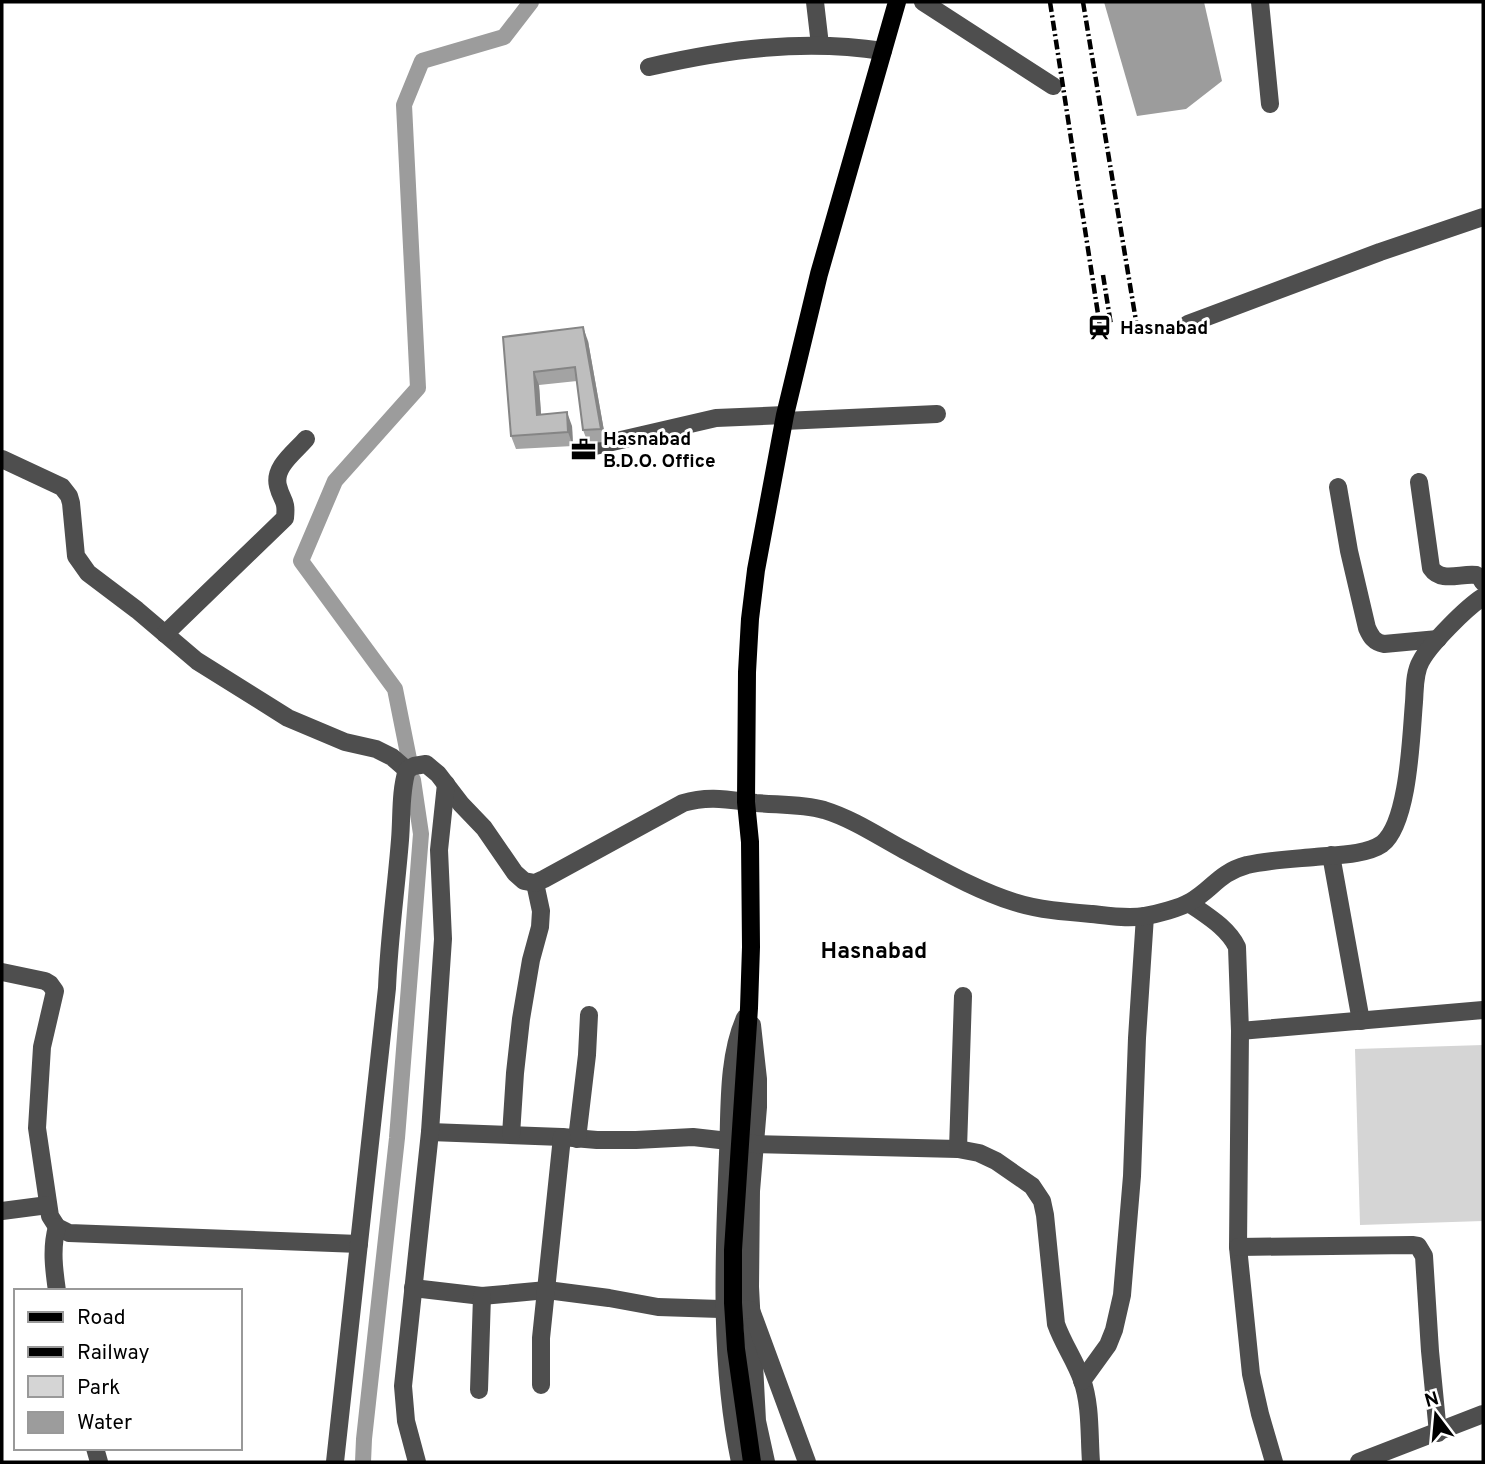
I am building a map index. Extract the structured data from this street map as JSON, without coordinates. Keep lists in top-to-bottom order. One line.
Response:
{"districts":["Hasnabad"],"places":{"station":["Hasnabad"],"office":["Hasnabad B.D.O. Office"]},"legend":["Road","Railway","Park","Water"],"north":"top"}
